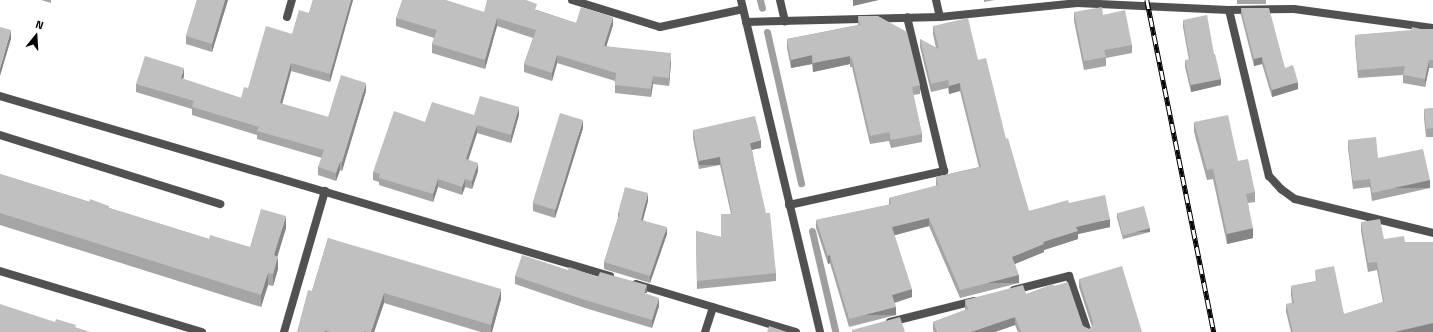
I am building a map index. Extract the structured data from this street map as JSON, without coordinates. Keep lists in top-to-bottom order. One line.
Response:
{"north":"top"}
